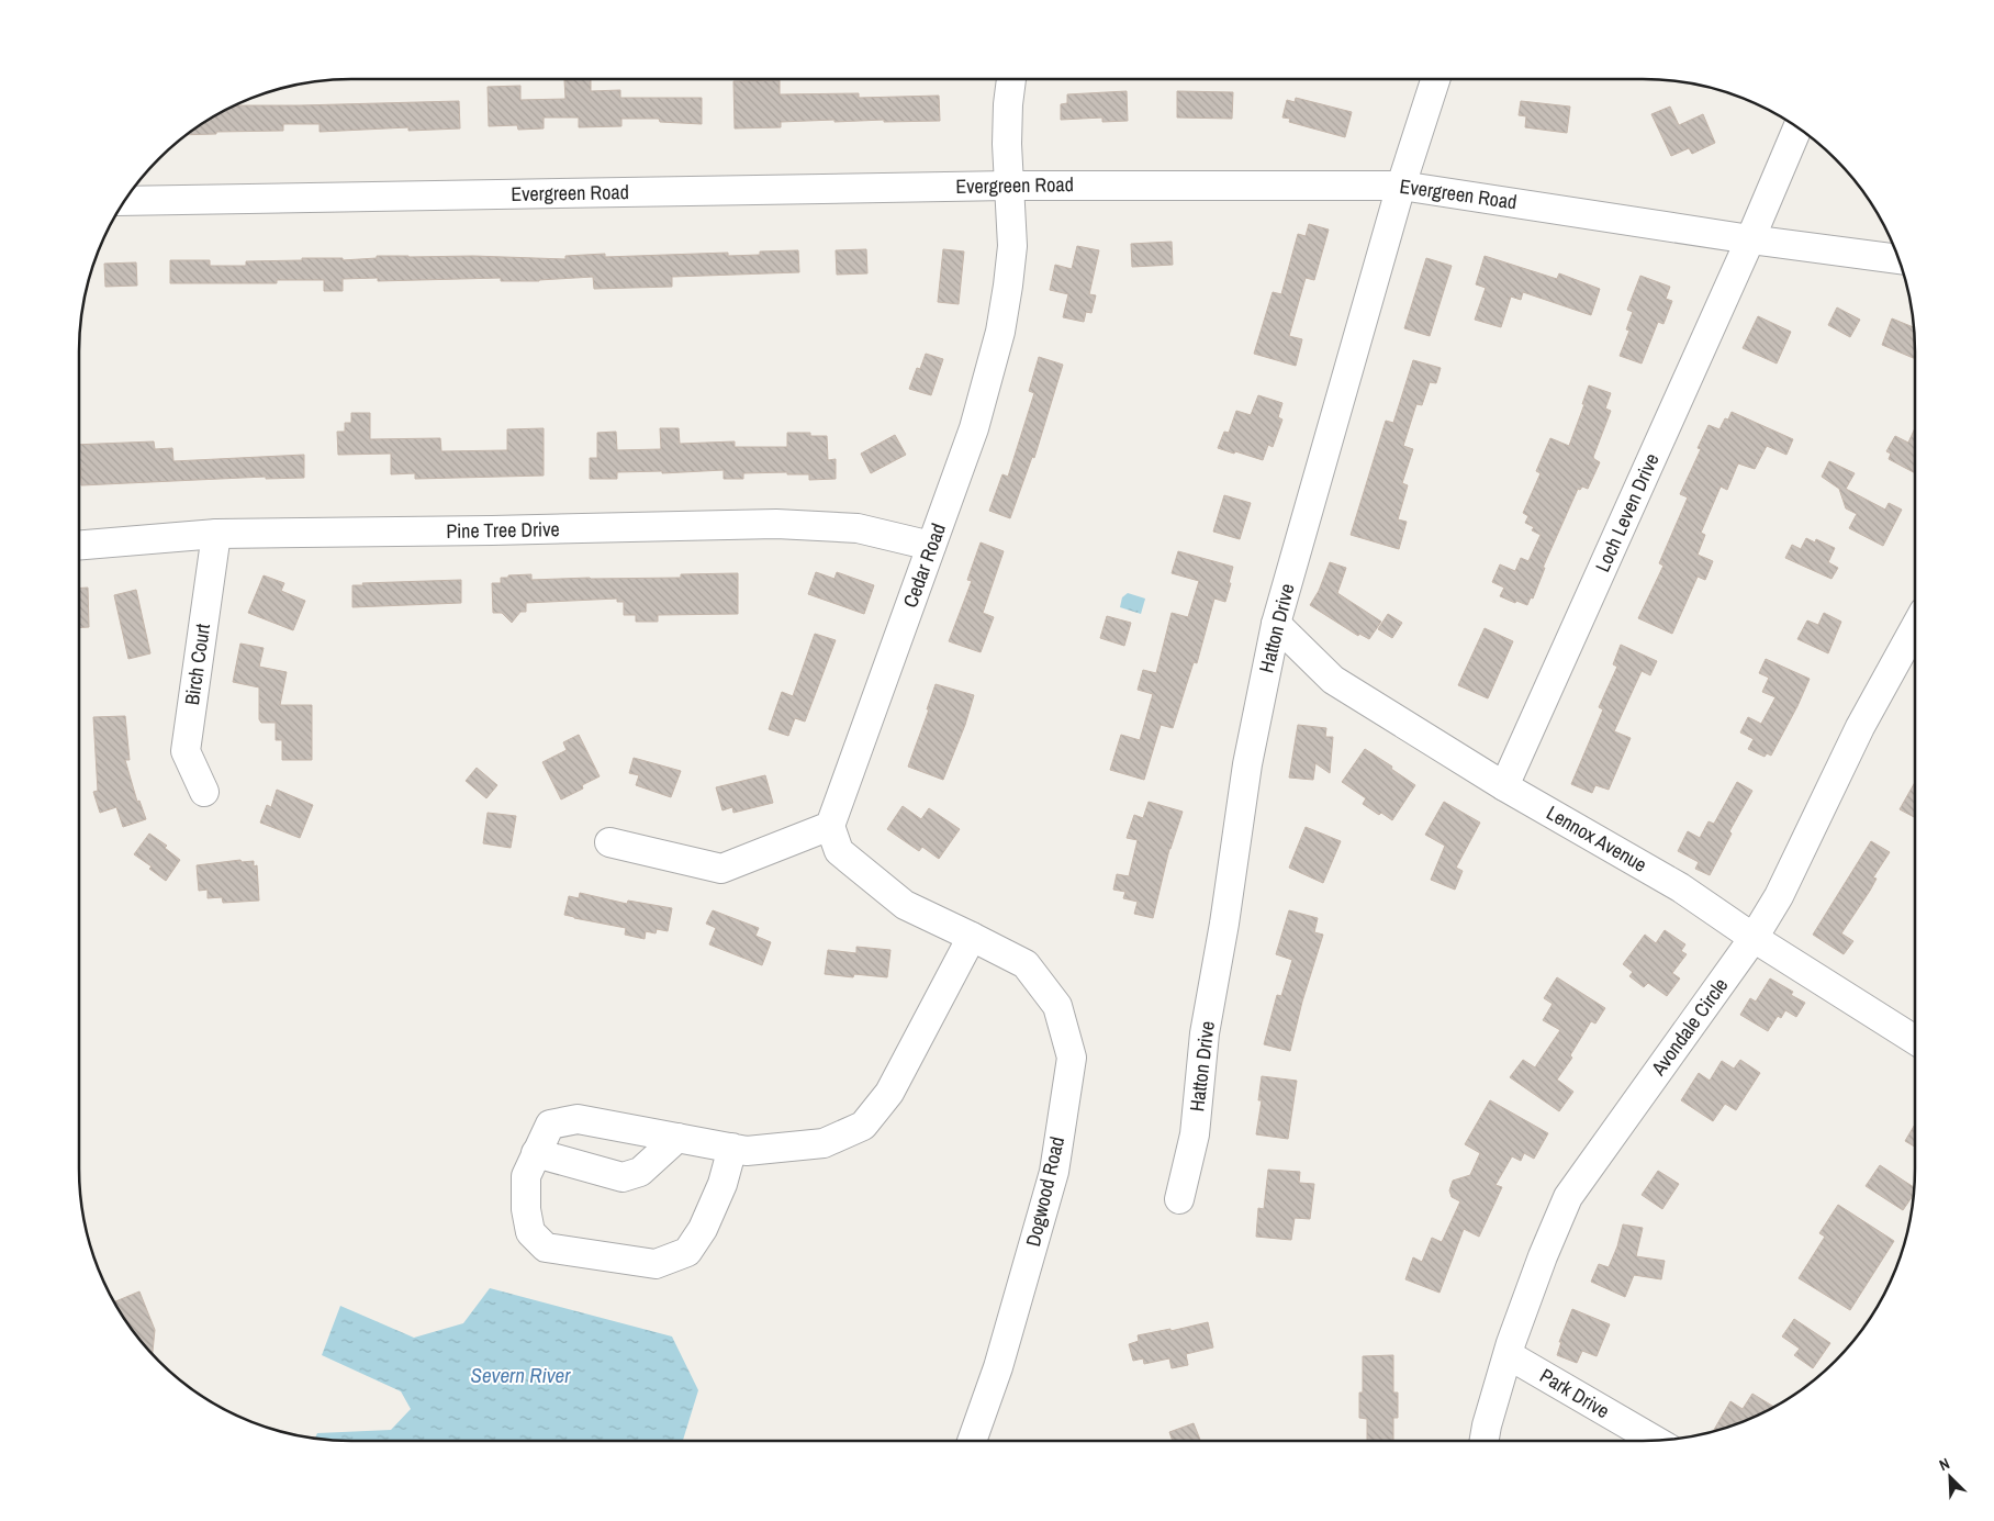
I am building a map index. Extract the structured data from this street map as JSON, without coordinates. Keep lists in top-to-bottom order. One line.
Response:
{"streets":{"street":["Evergreen Road","Loch Leven Drive","Pine Tree Drive","Cedar Road","Hatton Drive","Birch Court","Lennox Avenue","Avondale Circle","Dogwood Road","Park Drive"]},"crossings":[["Evergreen Road","Loch Leven Drive"],["Evergreen Road","Cedar Road"],["Evergreen Road","Hatton Drive"],["Loch Leven Drive","Lennox Avenue"],["Pine Tree Drive","Cedar Road"],["Pine Tree Drive","Birch Court"],["Cedar Road","Dogwood Road"],["Hatton Drive","Lennox Avenue"],["Lennox Avenue","Avondale Circle"],["Avondale Circle","Park Drive"]],"water":["Severn River"],"north":"top left"}
